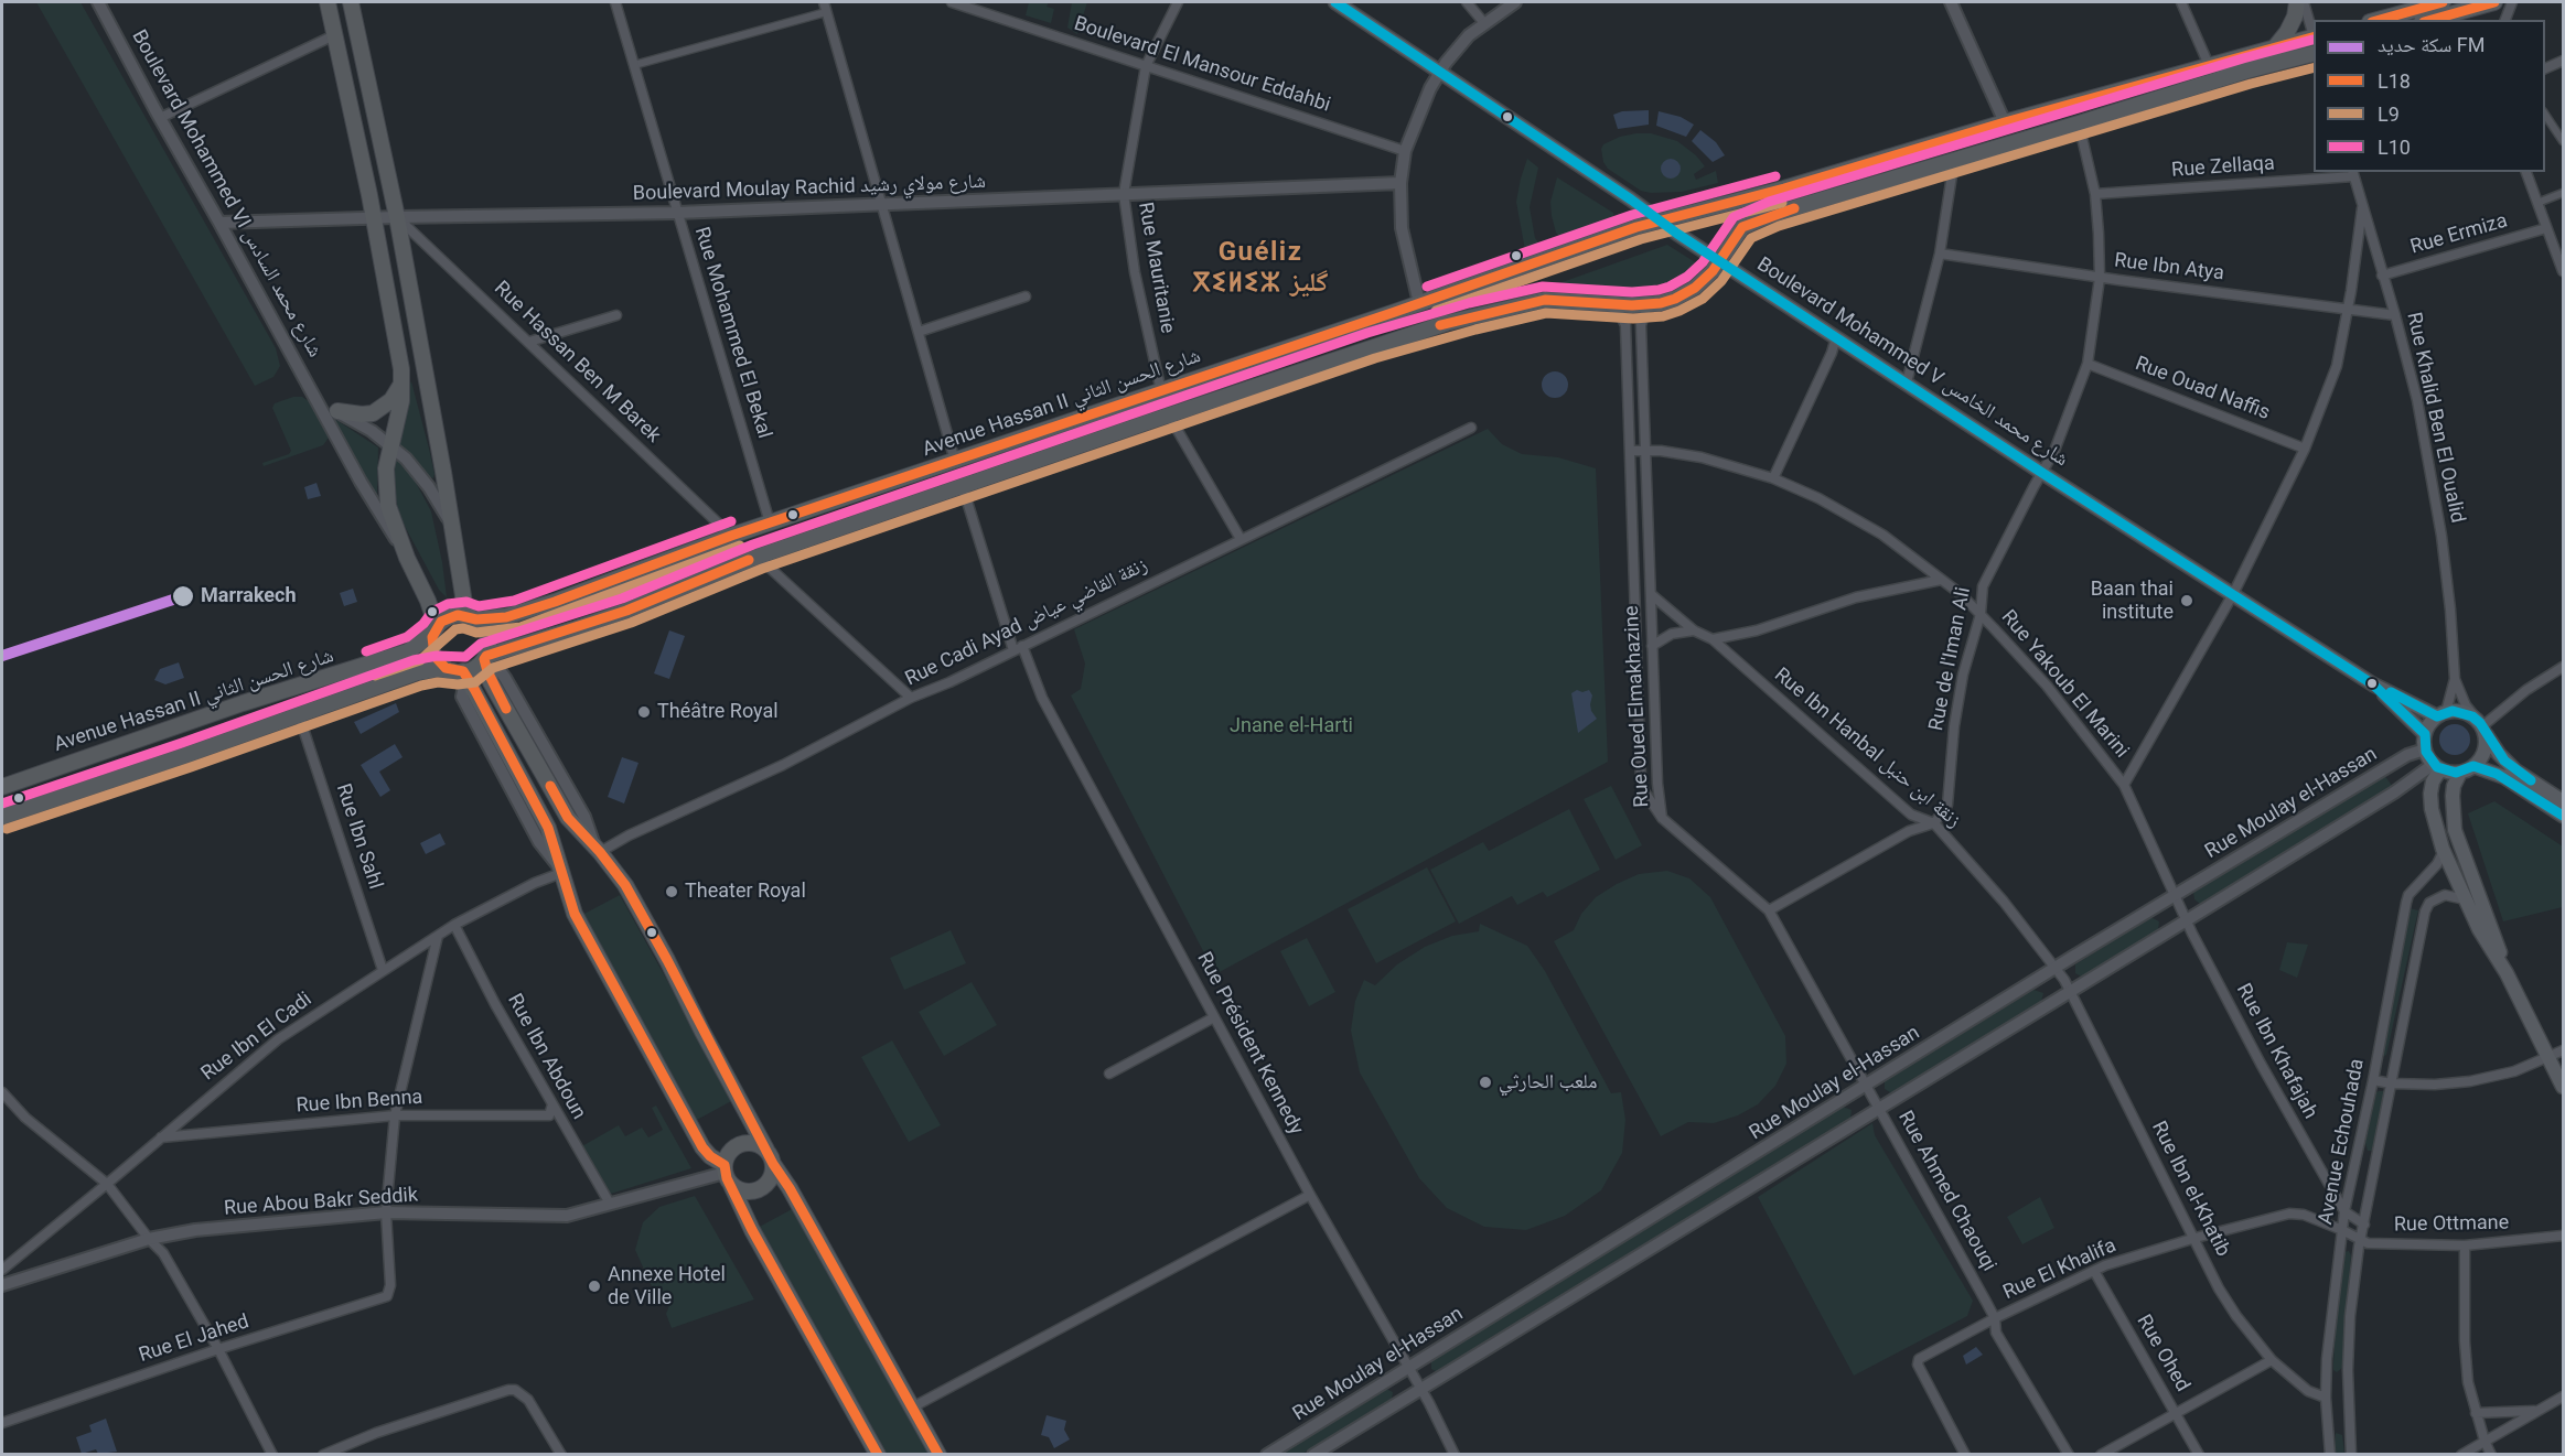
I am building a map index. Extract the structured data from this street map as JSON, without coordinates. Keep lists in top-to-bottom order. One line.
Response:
{"streets":{"main road":["Boulevard Mohammed VI شارع محمد السادس","Boulevard Mohammed V شارع محمد الخامس","Avenue Hassan II شارع الحسن الثاني"],"street":["Boulevard El Mansour Eddahbi","Rue Zellaqa","Boulevard Moulay Rachid شارع مولاي رشيد","Rue Ermiza","Rue Mauritanie","Rue Ibn Atya","Rue Mohammed El Bekal","Rue Hassan Ben M Barek","Rue Ouad Naffis","Rue Khalid Ben El Oualid","Rue Cadi Ayad زنقة القاضي عياض","Rue de l'Iman Ali","Rue Yakoub El Marini","Rue Oued Elmakhazine","Rue Ibn Hanbal زنقة ابن حنبل","Rue Moulay el-Hassan","Rue Ibn Sahl","Rue Ibn El Cadi","Rue Président Kennedy","Rue Ibn Khafajah","Rue Ibn Abdoun","Rue Ibn Benna","Avenue Echouhada","Rue Ibn el-Khatib","Rue Ahmed Chaouqi","Rue Abou Bakr Seddik","Rue Ottmane","Rue El Khalifa","Rue El Jahed","Rue Ohed"]},"crossings":[["Boulevard El Mansour Eddahbi","Rue Mauritanie"],["Rue Zellaqa","Rue Khalid Ben El Oualid"],["Rue Zellaqa","Rue de l'Iman Ali"],["Boulevard Moulay Rachid شارع مولاي رشيد","Boulevard Mohammed VI شارع محمد السادس"],["Boulevard Moulay Rachid شارع مولاي رشيد","Rue Mauritanie"],["Boulevard Moulay Rachid شارع مولاي رشيد","Rue Mohammed El Bekal"],["Boulevard Moulay Rachid شارع مولاي رشيد","Rue Hassan Ben M Barek"],["Boulevard Mohammed VI شارع محمد السادس","Avenue Hassan II شارع الحسن الثاني"],["Rue Ermiza","Rue Khalid Ben El Oualid"],["Rue Mauritanie","Avenue Hassan II شارع الحسن الثاني"],["Rue Ibn Atya","Rue Khalid Ben El Oualid"],["Rue Ibn Atya","Rue de l'Iman Ali"],["Rue Mohammed El Bekal","Avenue Hassan II شارع الحسن الثاني"],["Rue Hassan Ben M Barek","Avenue Hassan II شارع الحسن الثاني"],["Boulevard Mohammed V شارع محمد الخامس","Avenue Hassan II شارع الحسن الثاني"],["Boulevard Mohammed V شارع محمد الخامس","Rue Khalid Ben El Oualid"],["Boulevard Mohammed V شارع محمد الخامس","Rue de l'Iman Ali"],["Boulevard Mohammed V شارع محمد الخامس","Rue Moulay el-Hassan"],["Rue Ouad Naffis","Rue de l'Iman Ali"],["Rue Khalid Ben El Oualid","Rue Moulay el-Hassan"],["Rue Cadi Ayad زنقة القاضي عياض","Rue Président Kennedy"],["Rue de l'Iman Ali","Rue Yakoub El Marini"],["Rue de l'Iman Ali","Rue Ibn Hanbal زنقة ابن حنبل"],["Rue Yakoub El Marini","Rue Oued Elmakhazine"],["Rue Yakoub El Marini","Rue Moulay el-Hassan"],["Rue Yakoub El Marini","Rue Ibn Khafajah"],["Rue Oued Elmakhazine","Rue Ibn Hanbal زنقة ابن حنبل"],["Rue Oued Elmakhazine","Rue Ahmed Chaouqi"],["Rue Ibn Hanbal زنقة ابن حنبل","Rue Moulay el-Hassan"],["Rue Ibn Hanbal زنقة ابن حنبل","Rue Ibn el-Khatib"],["Rue Moulay el-Hassan","Rue Président Kennedy"],["Rue Moulay el-Hassan","Rue Ibn Khafajah"],["Rue Moulay el-Hassan","Rue Ibn el-Khatib"],["Rue Moulay el-Hassan","Rue Ahmed Chaouqi"],["Rue Ibn Sahl","Rue Ibn El Cadi"],["Rue Ibn El Cadi","Rue Ibn Abdoun"],["Rue Ibn El Cadi","Rue Ibn Benna"],["Rue Ibn Khafajah","Avenue Echouhada"],["Rue Ibn Abdoun","Rue Ibn Benna"],["Rue Ibn Abdoun","Rue Abou Bakr Seddik"],["Avenue Echouhada","Rue Ibn el-Khatib"],["Avenue Echouhada","Rue Ottmane"],["Avenue Echouhada","Rue El Khalifa"],["Rue Ibn el-Khatib","Rue El Khalifa"],["Rue Ahmed Chaouqi","Rue El Khalifa"],["Rue Abou Bakr Seddik","Rue El Jahed"],["Rue Ottmane","Rue El Khalifa"],["Rue El Khalifa","Rue Ohed"]],"districts":["Guéliz ⴳⵉⵍⵉⵣ گليز"],"parks":["Jnane el-Harti"],"places":["Marrakech","Baan thai institute","Théâtre Royal","Theater Royal","ملعب الحارثي","Annexe Hotel de Ville"],"lines":["transit line L18","transit line L10","transit line L9","rail line FM"],"legend":["سكة حديد FM","L18","L9","L10"]}
